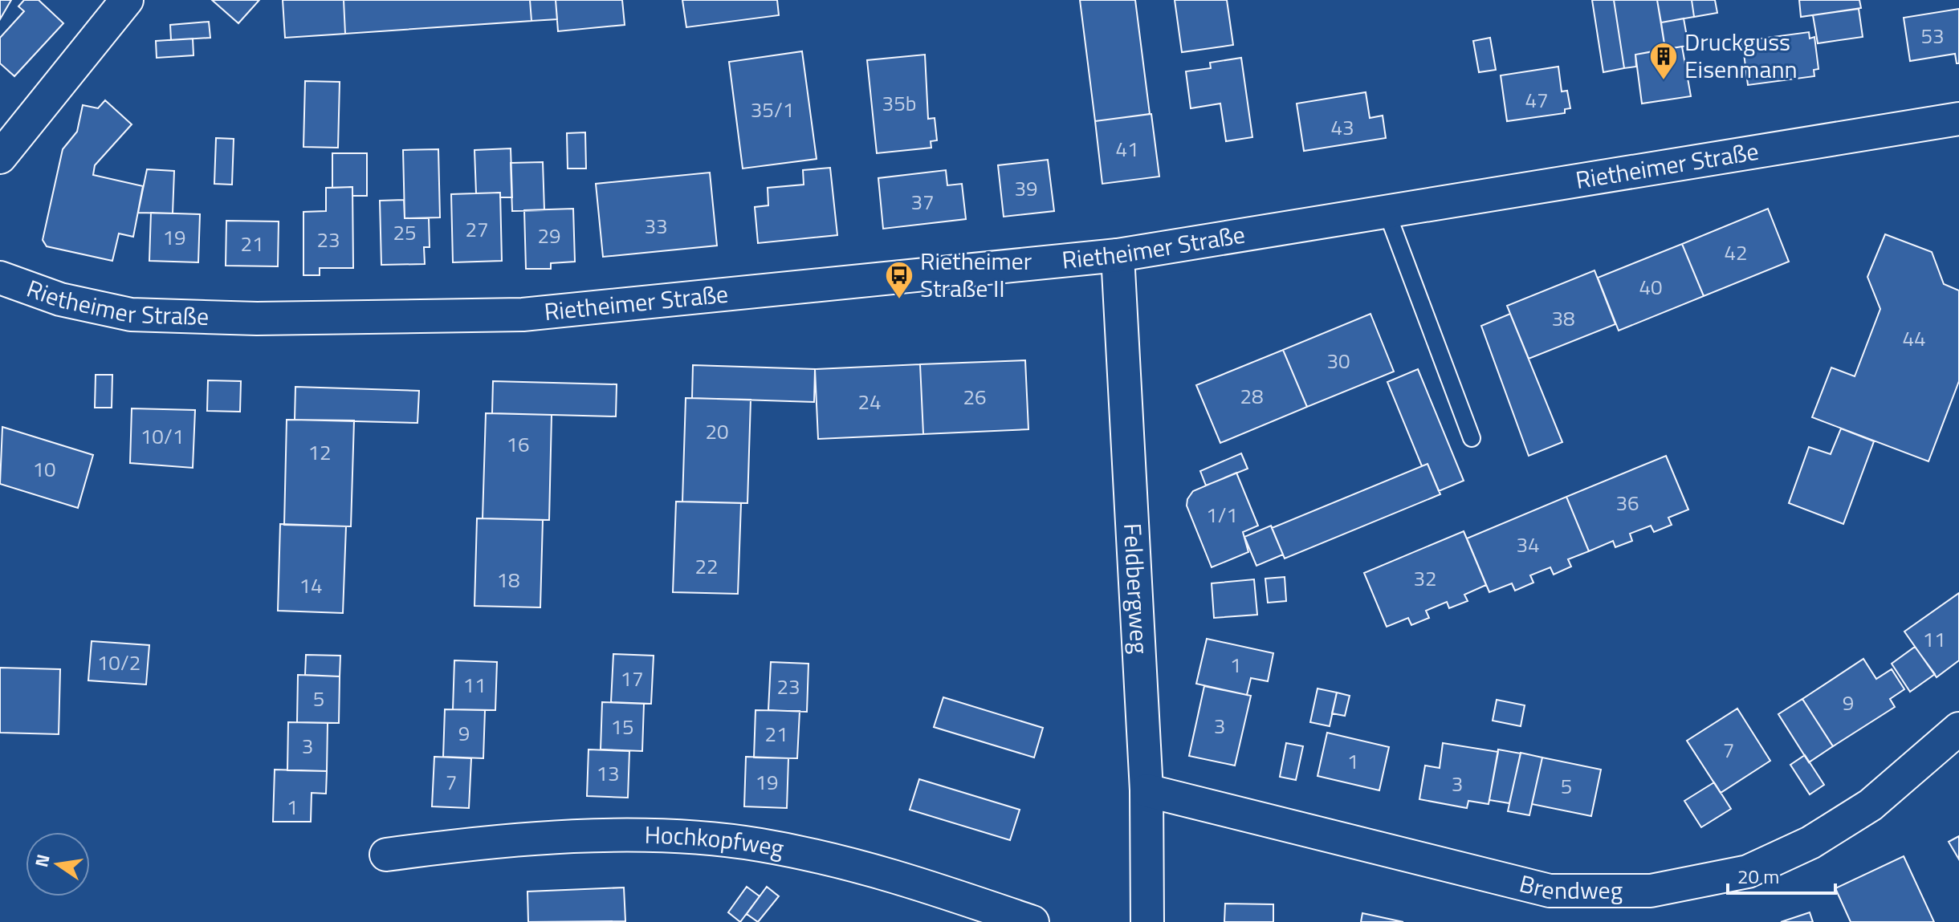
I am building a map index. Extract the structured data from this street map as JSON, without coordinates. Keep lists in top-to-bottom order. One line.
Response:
{"streets":{"street":["Rietheimer Straße","Feldbergweg","Hochkopfweg","Brendweg"]},"crossings":[["Rietheimer Straße","Feldbergweg"],["Feldbergweg","Brendweg"]],"places":{"building":["Druckguss Eisenmann"],"bus stop":["Rietheimer Straße II"]},"house_numbers":["53","47","35b","35/1","43","41","39","37","33","27","25","29","19","23","21","42","40","38","44","30","28","26","24","20","10/1","16","12","10","36","1/1","34","22","32","18","14","11","10/2","1","17","11","23","5","9","3","15","9","21","3","7","1","13","7","19","3","5","1"],"scale_bar":"20 m","north":"left"}
